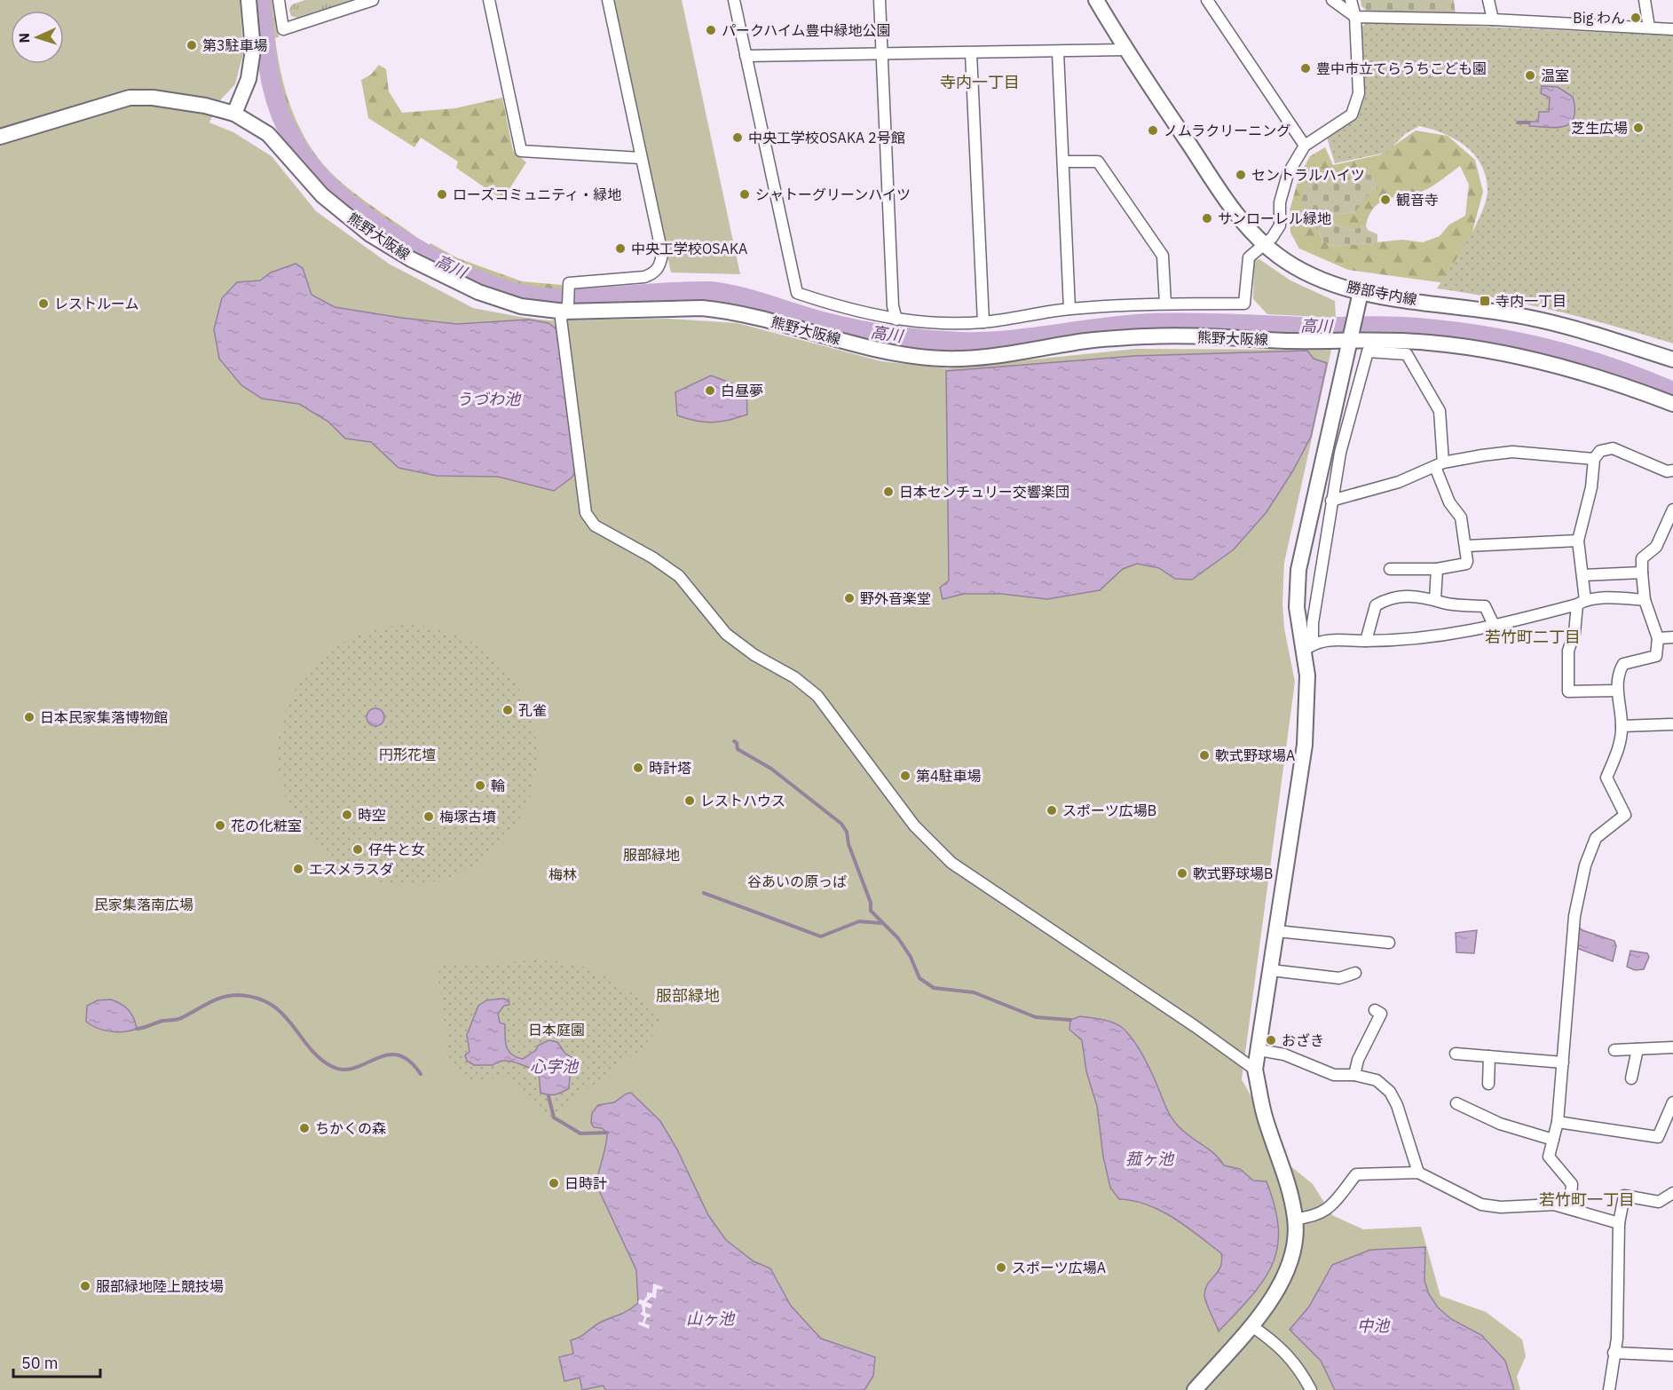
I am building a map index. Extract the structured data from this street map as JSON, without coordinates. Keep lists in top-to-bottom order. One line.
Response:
{"streets":{"street":["熊野大阪線","勝部寺内線"]},"districts":["寺内一丁目","若竹町二丁目","服部緑地","若竹町一丁目"],"water":["高川","うづわ池","心字池","菰ヶ池","山ヶ池","中池"],"parks":["円形花壇","服部緑地","梅林","谷あいの原っぱ","民家集落南広場","日本庭園"],"places":{"other":["Big わん","パークハイム豊中緑地公園","第3駐車場","豊中市立てらうちこども園","温室","芝生広場","ノムラクリーニング","中央工学校OSAKA 2号館","セントラルハイツ","ローズコミュニティ・緑地","シャトーグリーンハイツ","観音寺","サンローレル緑地","中央工学校OSAKA","レストルーム","白昼夢","日本センチュリー交響楽団","野外音楽堂","孔雀","日本民家集落博物館","軟式野球場A","時計塔","第4駐車場","輪","レストハウス","スポーツ広場B","時空","梅塚古墳","花の化粧室","仔牛と女","エスメラスダ","軟式野球場B","おざき","ちかくの森","日時計","スポーツ広場A","服部緑地陸上競技場"],"transit":["寺内一丁目"]},"scale_bar":"50 m","north":"left"}
